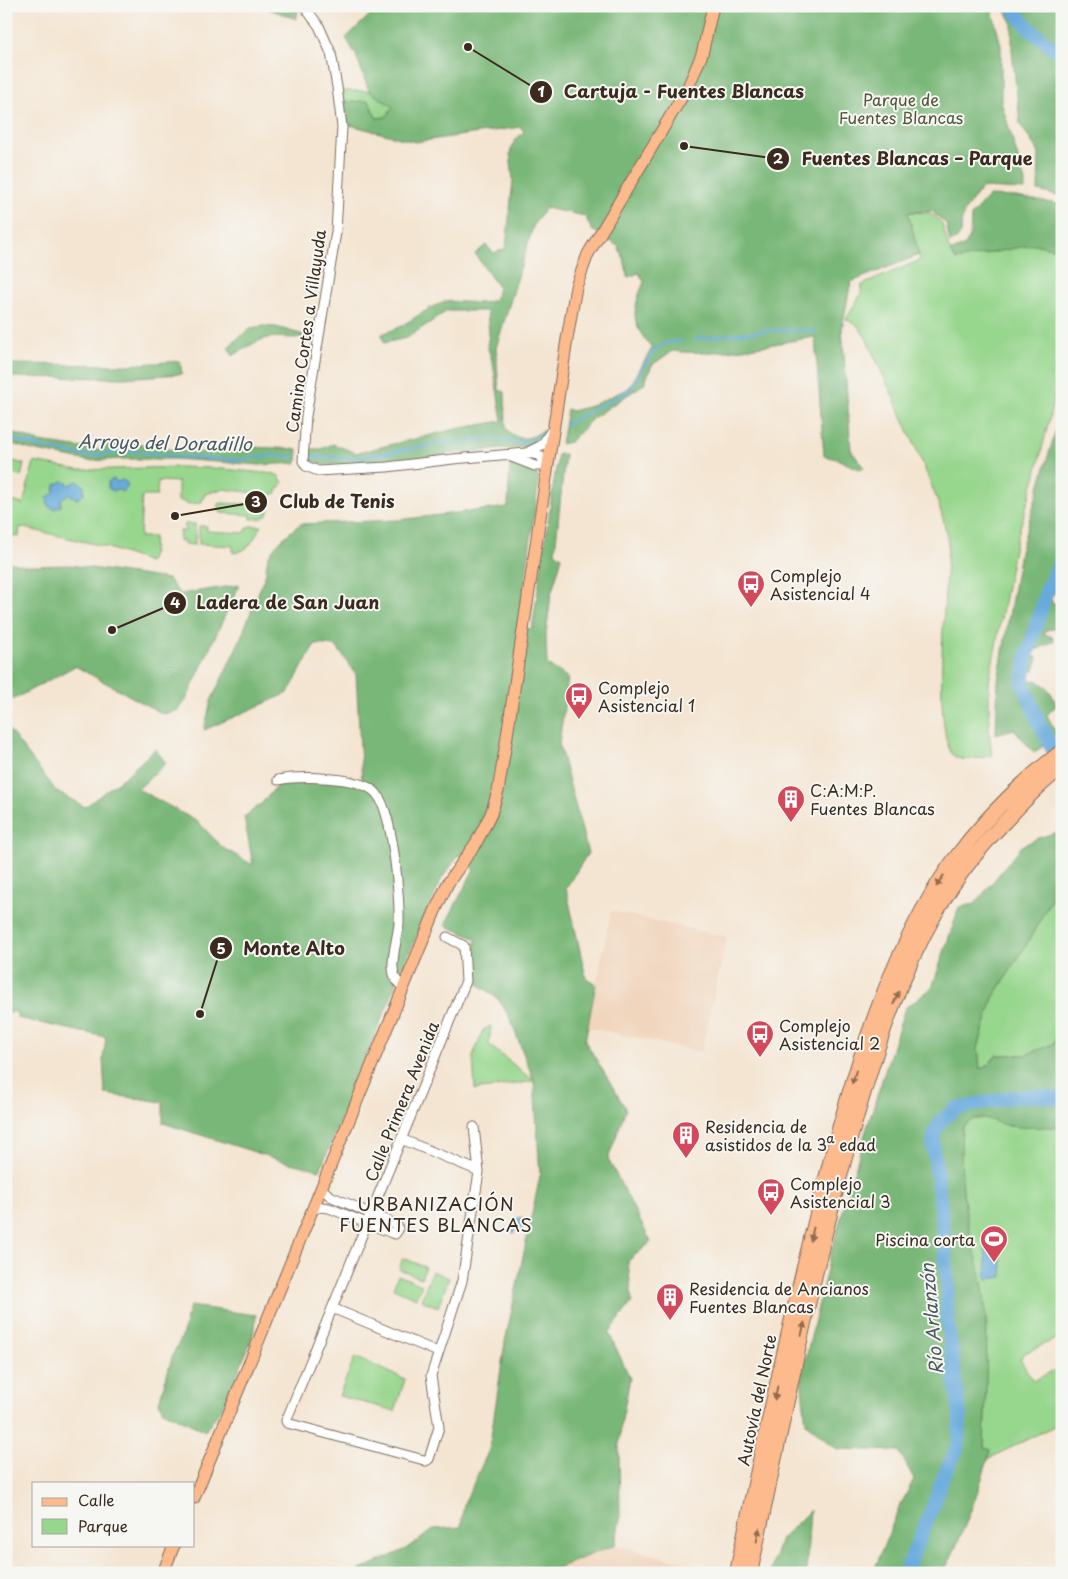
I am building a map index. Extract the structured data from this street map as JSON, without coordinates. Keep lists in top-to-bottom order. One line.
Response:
{"streets":{"highway":["Autovía del Norte"],"street":["Camino Cortes a Villayuda","Calle Primera Avenida"]},"districts":["URBANIZACIÓN FUENTES BLANCAS"],"water":["Arroyo del Doradillo","Río Arlanzón"],"parks":["Parque de Fuentes Blancas"],"places":{"other":["Cartuja - Fuentes Blancas","Fuentes Blancas – Parque","Club de Tenis","Ladera de San Juan","Monte Alto"],"bus stop":["Complejo Asistencial 4","Complejo Asistencial 1","Complejo Asistencial 2","Complejo Asistencial 3"],"building":["C:A:M:P. Fuentes Blancas","Residencia de asistidos de la 3ª edad","Residencia de Ancianos Fuentes Blancas"],"sports":["Piscina corta"]},"legend":["Calle","Parque"]}
